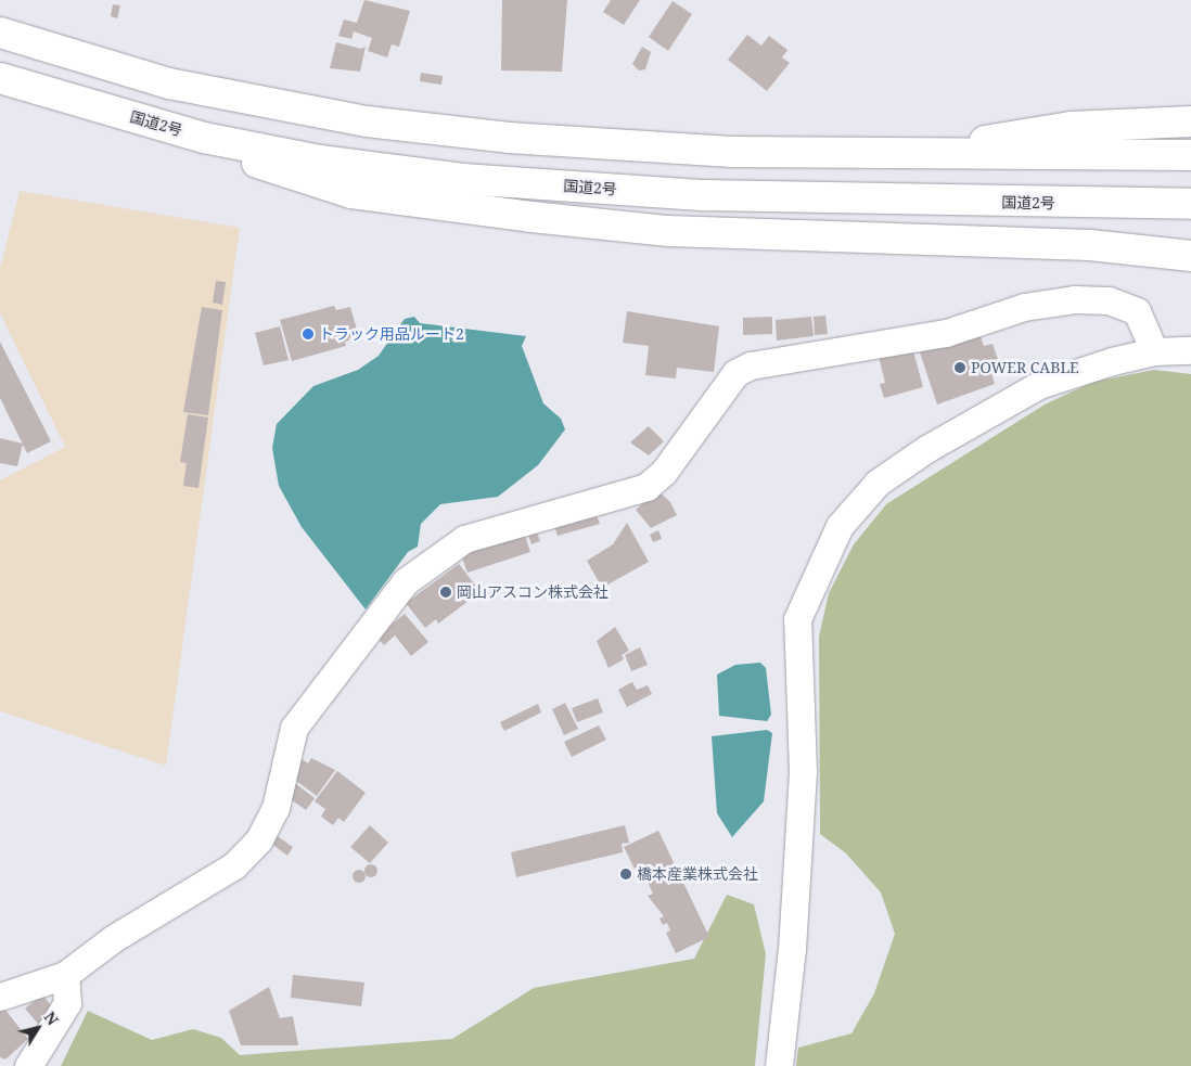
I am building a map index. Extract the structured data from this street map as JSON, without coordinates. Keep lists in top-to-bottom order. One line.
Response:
{"streets":{"highway":["国道2号"]},"places":["トラック用品ルート2","POWER CABLE","岡山アスコン株式会社","橋本産業株式会社"],"north":"top right"}
